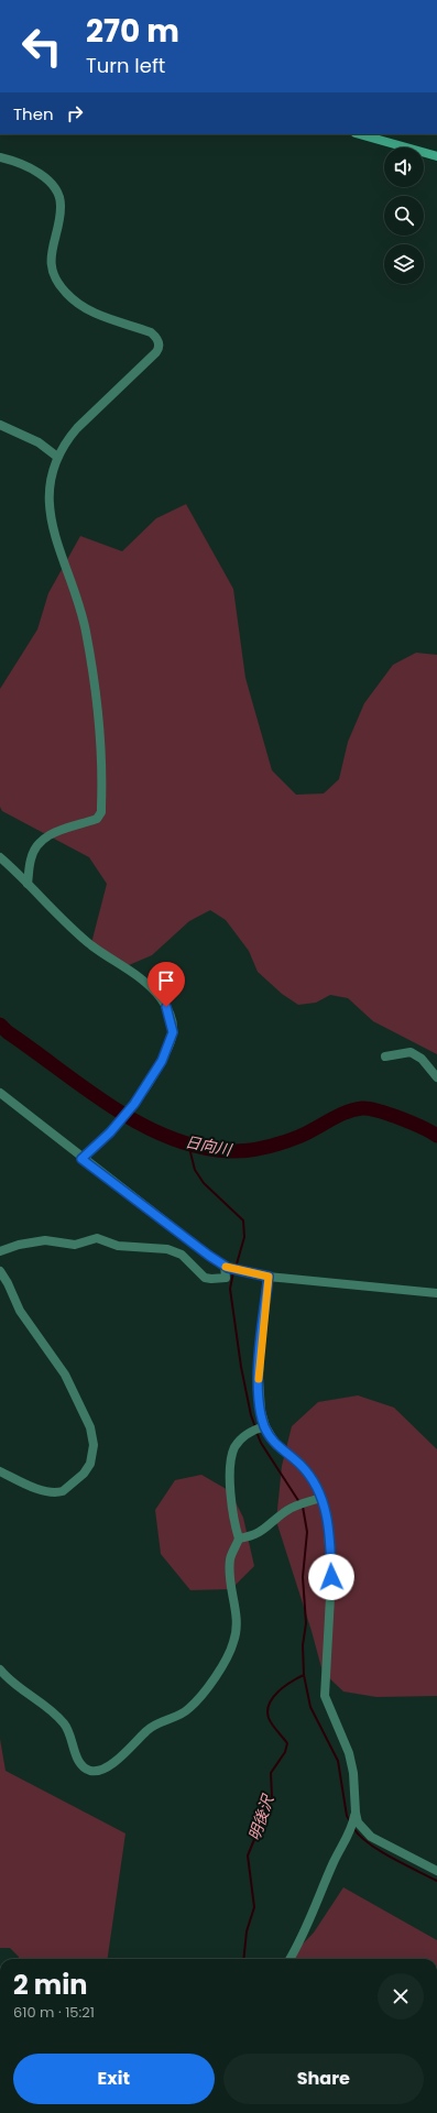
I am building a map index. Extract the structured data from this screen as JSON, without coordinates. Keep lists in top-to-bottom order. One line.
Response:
{"water":["日向川","明後沢"],"page":{"turn":["270 m","Turn left"],"then":"Then","heading":["2 min","610 m · 15:21"],"buttons":["Exit","Share"]}}
